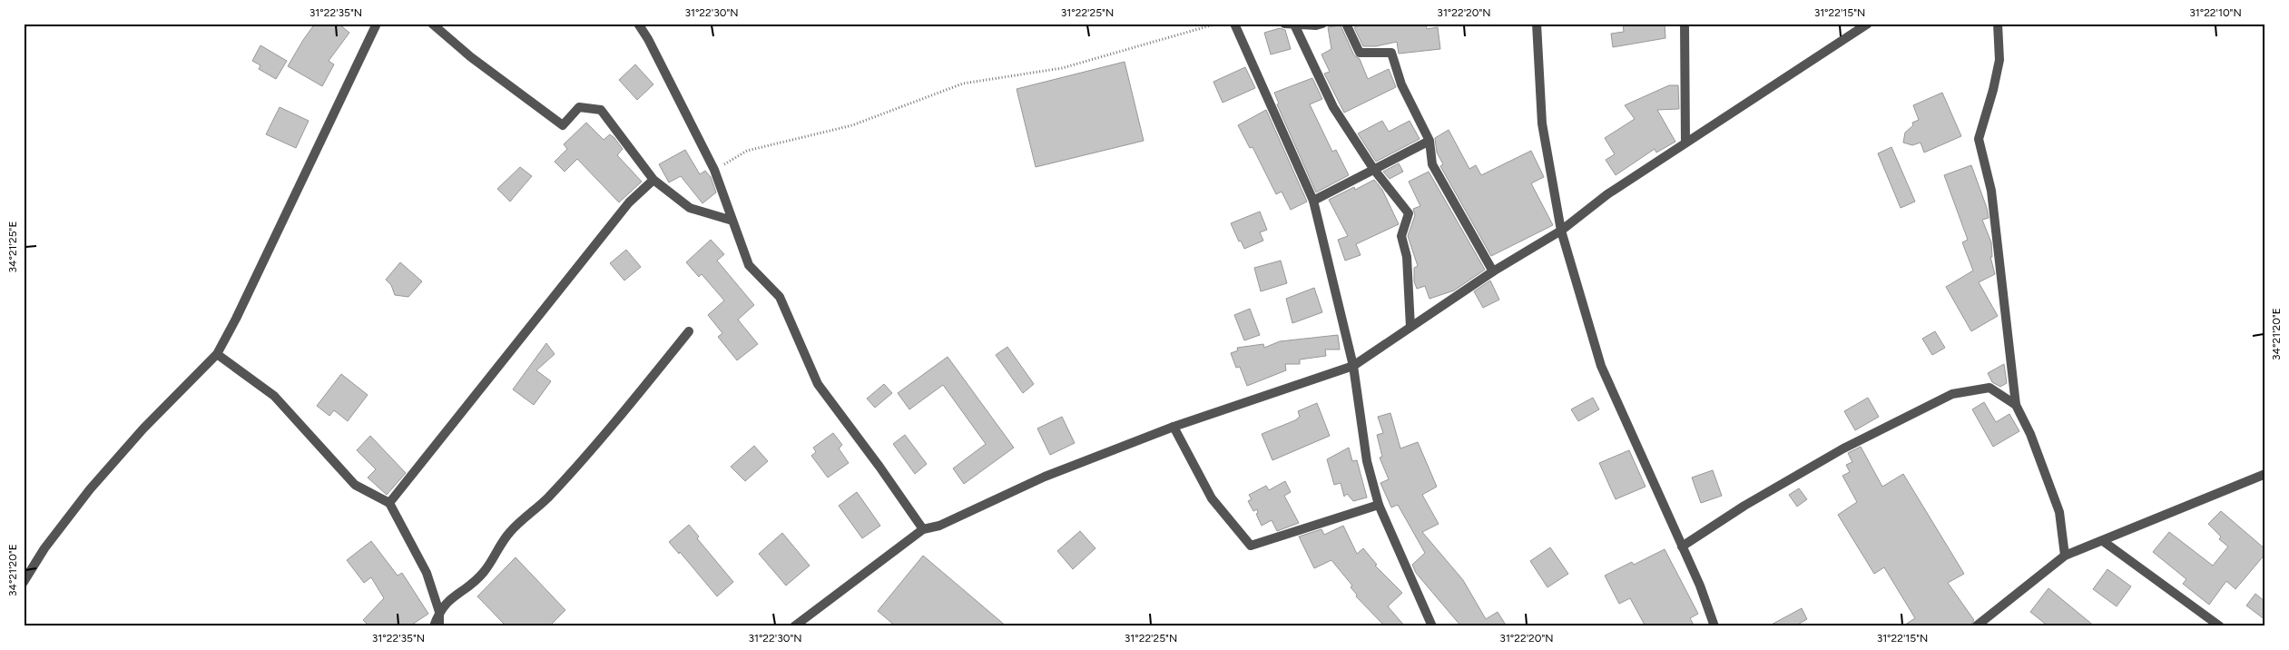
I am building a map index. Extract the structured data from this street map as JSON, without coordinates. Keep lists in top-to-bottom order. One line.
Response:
{"coordinates":["31°22'35\"N","31°22'30\"N","31°22'25\"N","31°22'20\"N","31°22'15\"N","31°22'10\"N","34°21'25\"E","34°21'20\"E"]}
